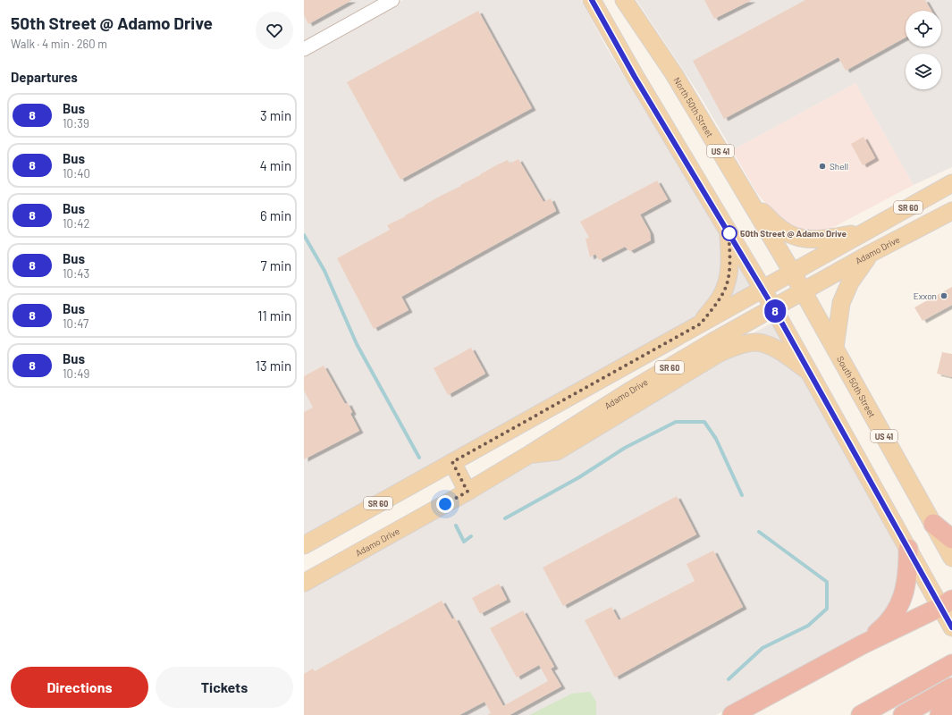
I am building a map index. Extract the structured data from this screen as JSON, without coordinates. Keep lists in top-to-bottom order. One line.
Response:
{"streets":{"main road":["North 50th Street","US 41","SR 60","Adamo Drive","South 50th Street"]},"crossings":[["North 50th Street","SR 60"],["North 50th Street","South 50th Street"],["SR 60","South 50th Street"],["Adamo Drive","South 50th Street"]],"places":["Shell","50th Street @ Adamo Drive","Exxon"],"lines":["bus line 8"],"page":{"heading":[["50th Street @ Adamo Drive","Walk · 4 min · 260 m"],"Departures"],"on_map":"8","list":[{"mark":"8","name":"Bus","note":"10:39","value":"3 min"},{"mark":"8","name":"Bus","note":"10:40","value":"4 min"},{"mark":"8","name":"Bus","note":"10:42","value":"6 min"},{"mark":"8","name":"Bus","note":"10:43","value":"7 min"},{"mark":"8","name":"Bus","note":"10:47","value":"11 min"},{"mark":"8","name":"Bus","note":"10:49","value":"13 min"}],"buttons":["Directions","Tickets"]}}
